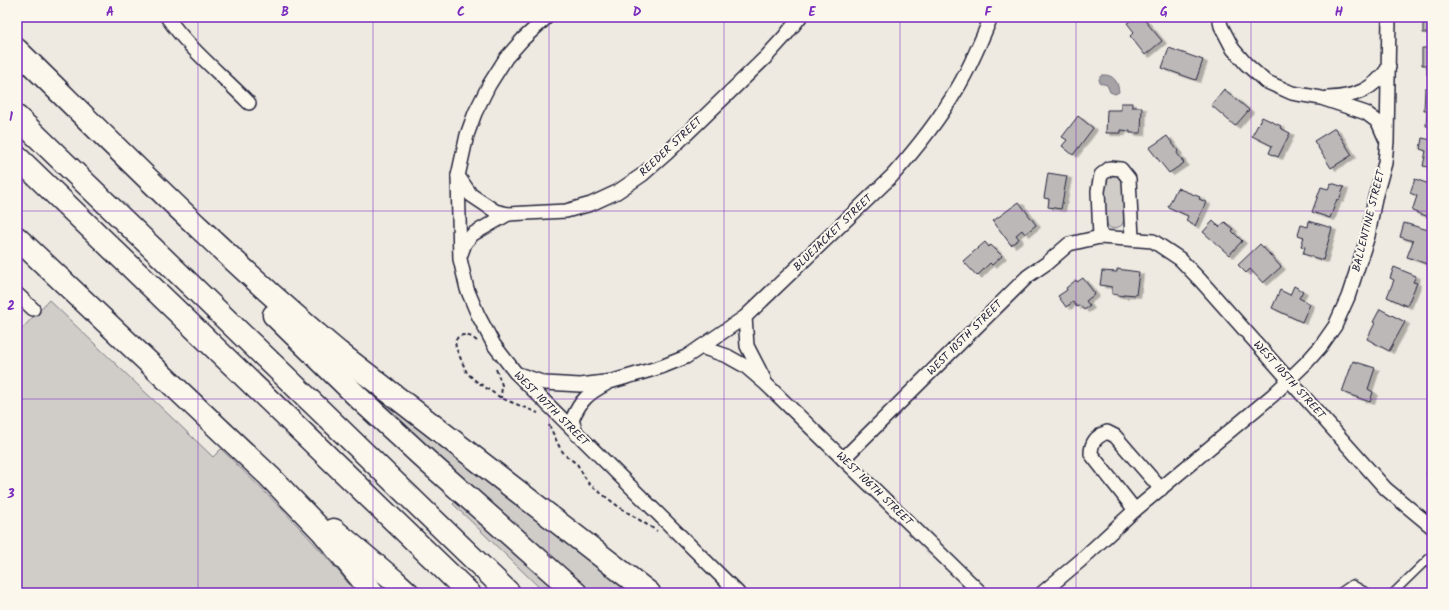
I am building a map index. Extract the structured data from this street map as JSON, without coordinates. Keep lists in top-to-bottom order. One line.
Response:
{"streets":{"street":["REEDER STREET","BALLENTINE STREET","BLUEJACKET STREET","WEST 105TH STREET","WEST 107TH STREET","WEST 106TH STREET"]},"crossings":[["REEDER STREET","WEST 107TH STREET"],["BALLENTINE STREET","WEST 105TH STREET"],["BLUEJACKET STREET","WEST 107TH STREET"],["BLUEJACKET STREET","WEST 106TH STREET"],["WEST 105TH STREET","WEST 106TH STREET"]],"grid":{"columns":["A","B","C","D","E","F","G","H"],"rows":["1","2","3"]}}
